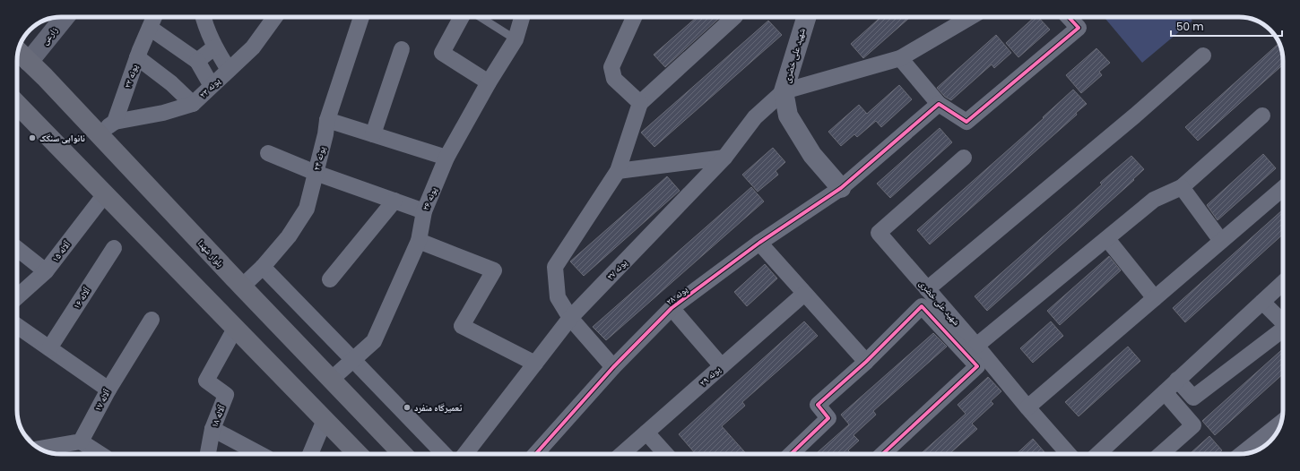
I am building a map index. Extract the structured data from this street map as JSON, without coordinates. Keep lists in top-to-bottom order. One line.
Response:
{"streets":{"main road":["زارعی","بلوار شهدا"],"street":["شهید علی خضری","پونه ۲۲","پونه ۲۳","پونه ۲۴","پونه ۲۶","آلاله ۱۵","پونه ۲۷","پونه ۲۸","آلاله ۱۶","پونه ۲۹","آلاله ۱۷","آلاله ۱۸"]},"crossings":[["زارعی","بلوار شهدا"],["شهید علی خضری","پونه ۲۷"],["شهید علی خضری","پونه ۲۸"],["پونه ۲۲","پونه ۲۳"],["پونه ۲۴","بلوار شهدا"],["پونه ۲۶","بلوار شهدا"]],"places":["نانوایی سنگک","تعمیرگاه منفرد"],"scale_bar":"50 m"}
